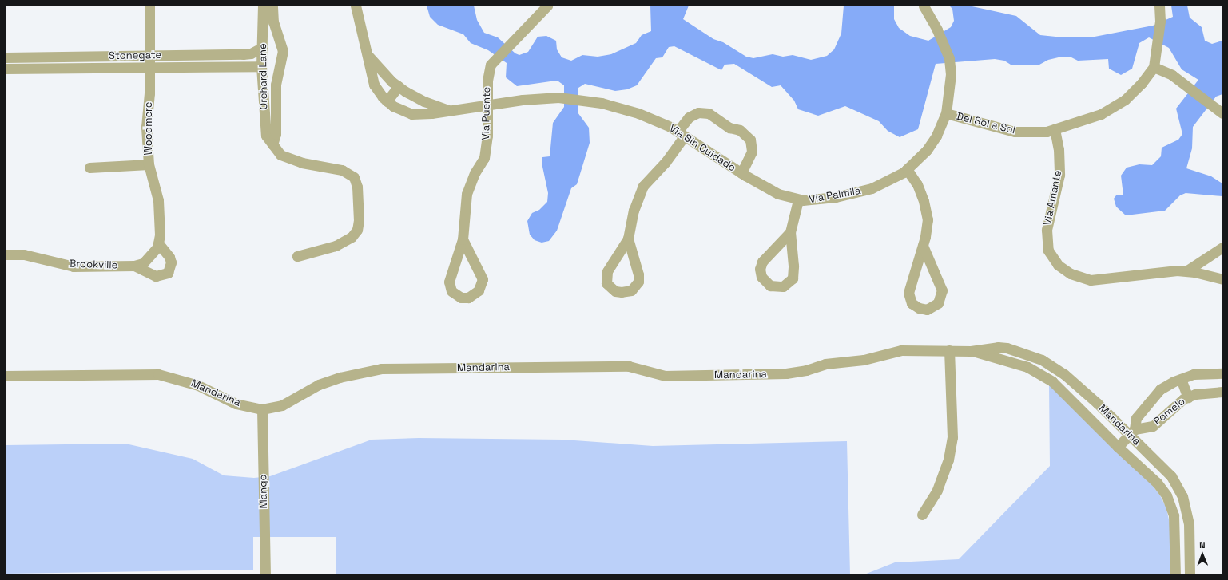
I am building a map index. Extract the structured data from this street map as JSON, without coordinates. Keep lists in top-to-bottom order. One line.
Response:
{"streets":{"street":["Stonegate","Orchard Lane","Via Puente","Del Sol a Sol","Woodmere","Via Sin Cuidado","Via Palmila","Via Amante","Brookville","Mandarina","Pomelo","Mango"]},"crossings":[["Stonegate","Orchard Lane"],["Stonegate","Woodmere"],["Via Puente","Via Sin Cuidado"],["Del Sol a Sol","Via Palmila"],["Del Sol a Sol","Via Amante"],["Woodmere","Brookville"],["Via Sin Cuidado","Via Palmila"],["Mandarina","Pomelo"],["Mandarina","Mango"]],"north":"top"}
